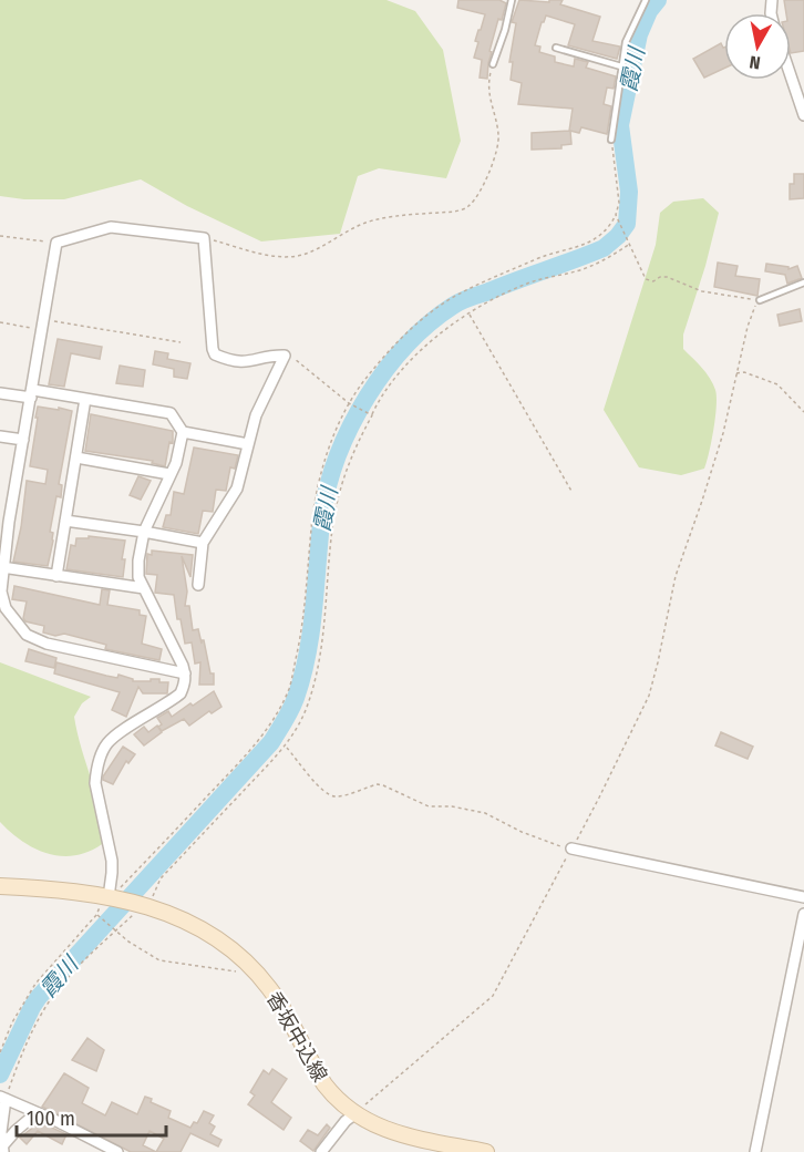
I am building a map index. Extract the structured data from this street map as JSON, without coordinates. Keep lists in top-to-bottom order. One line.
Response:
{"streets":{"main road":["香坂中込線"]},"water":["霞川"],"scale_bar":"100 m","north":"bottom"}
